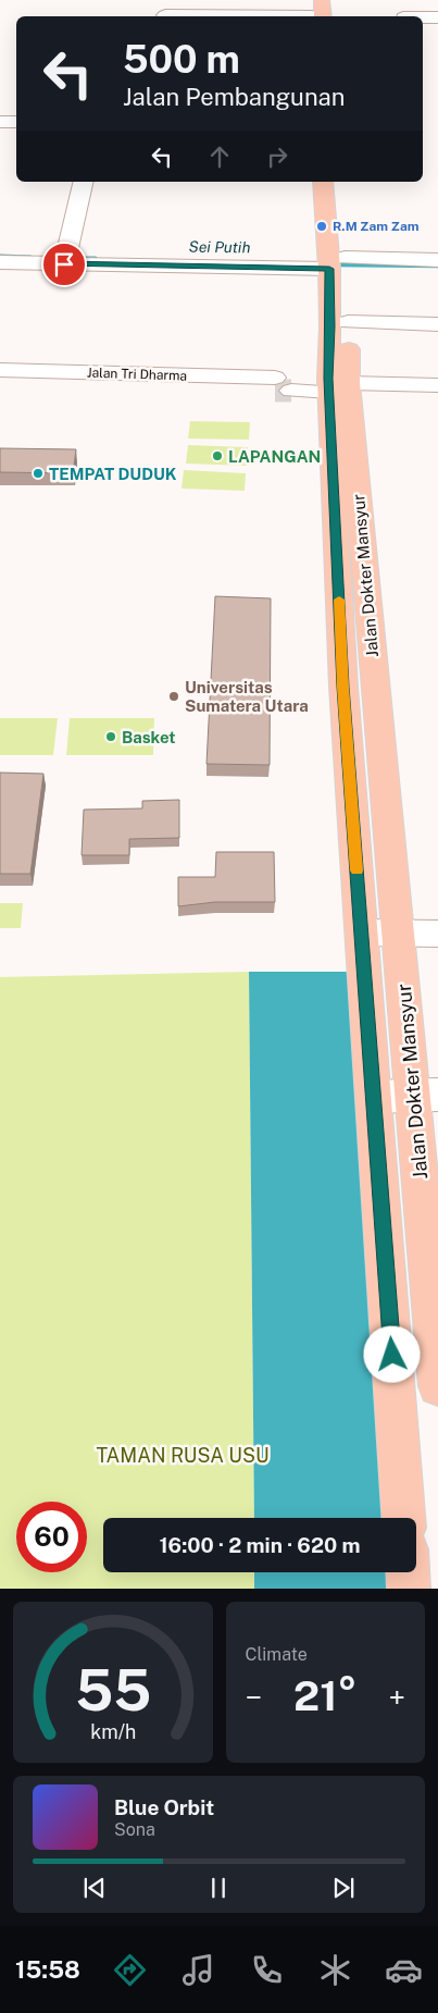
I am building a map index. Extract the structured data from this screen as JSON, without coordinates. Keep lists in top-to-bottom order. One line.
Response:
{"streets":{"main road":["Jalan Dokter Mansyur"],"street":["Jalan Tri Dharma"]},"crossings":[["Jalan Tri Dharma","Jalan Dokter Mansyur"]],"water":["Sei Putih"],"parks":["TAMAN RUSA USU"],"places":["R.M Zam Zam","LAPANGAN","TEMPAT DUDUK","Universitas Sumatera Utara","Basket"],"page":{"turn":["500 m","Jalan Pembangunan"],"limit":"60","trip":"16:00 · 2 min · 620 m","tile":"Climate","heat":["−","21°","+"],"song":["Blue Orbit","Sona"],"tabs":"15:58","gauge":["55","km/h"]}}
